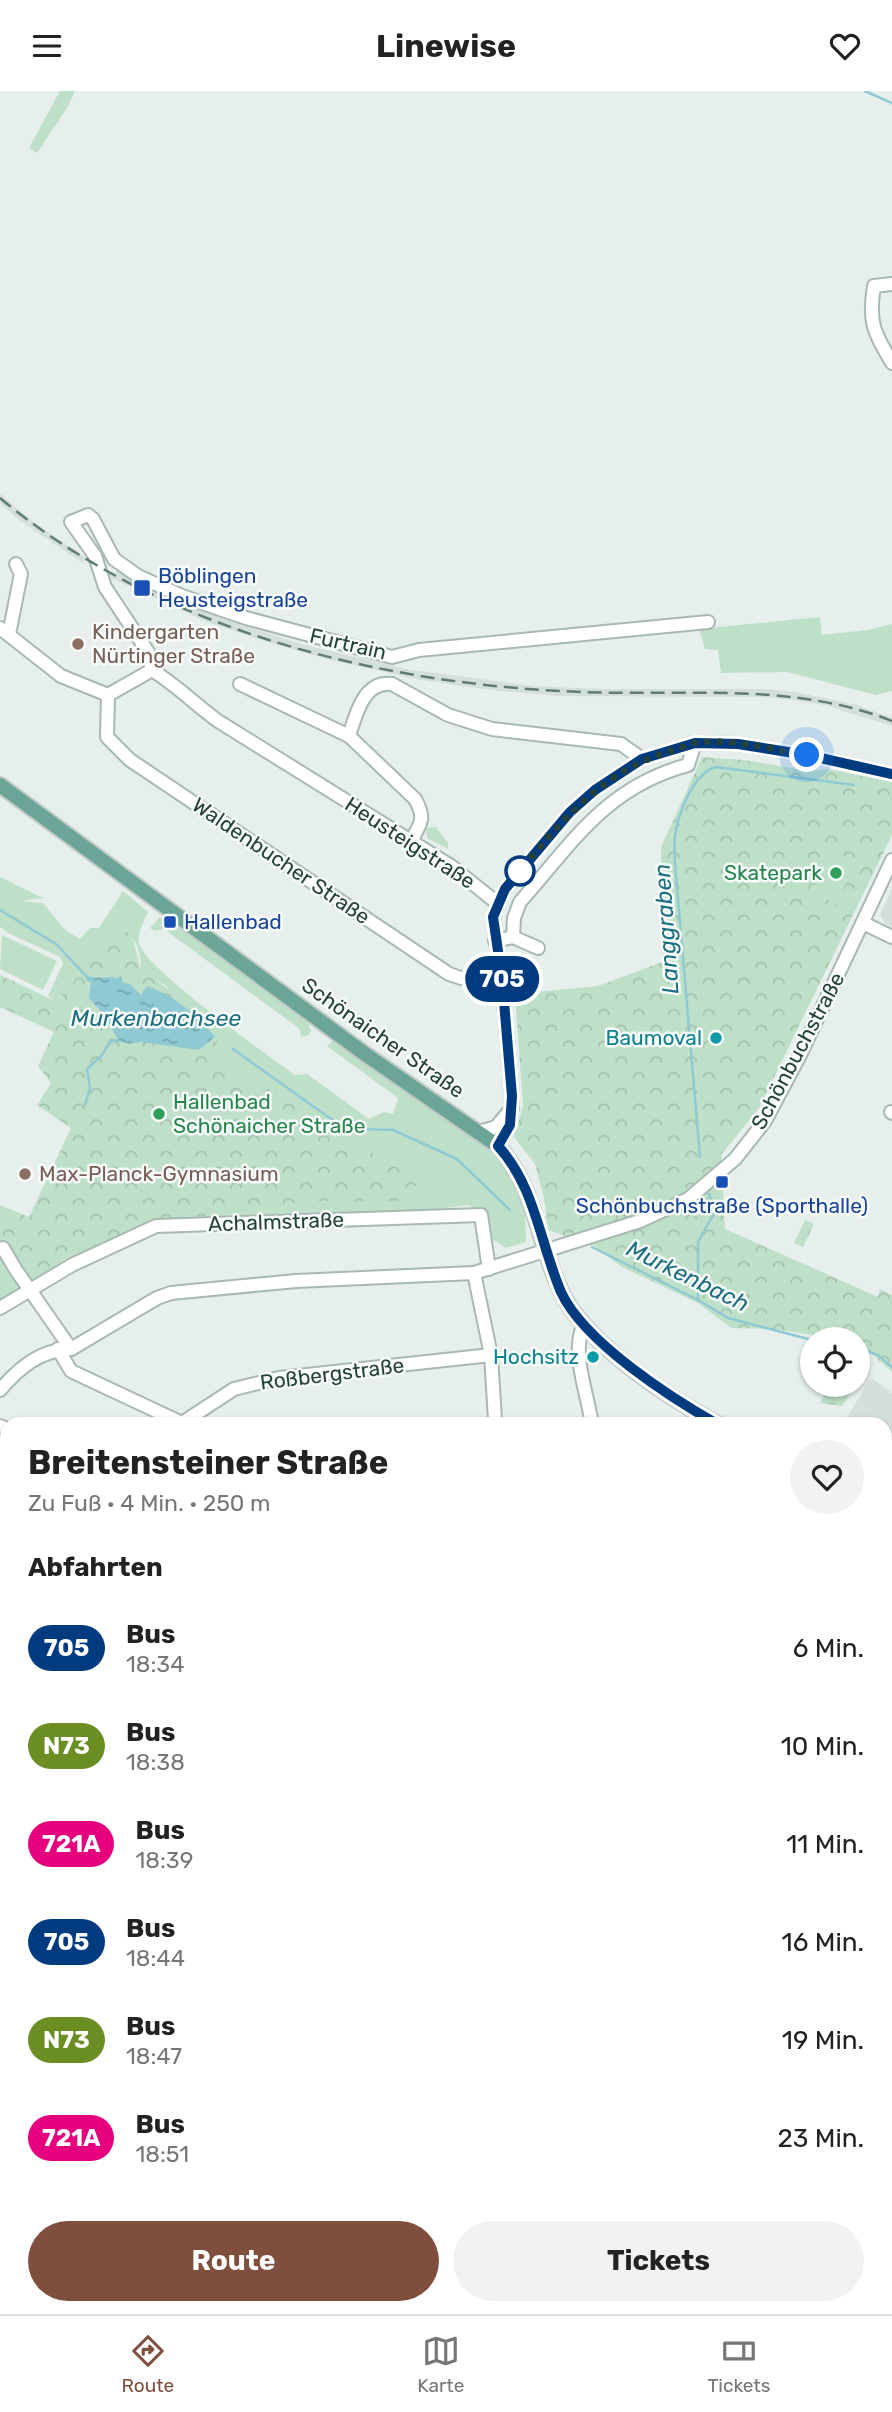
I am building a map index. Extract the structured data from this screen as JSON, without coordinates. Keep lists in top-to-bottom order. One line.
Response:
{"streets":{"main road":["Schönaicher Straße"],"street":["Furtrain","Heusteigstraße","Waldenbucher Straße","Schönbuchstraße","Achalmstraße","Roßbergstraße"]},"crossings":[["Furtrain","Heusteigstraße"],["Heusteigstraße","Waldenbucher Straße"],["Heusteigstraße","Schönaicher Straße"],["Schönaicher Straße","Schönbuchstraße"]],"water":["Langgraben","Murkenbachsee","Murkenbach"],"places":{"transit":["Böblingen Heusteigstraße","Hallenbad","Schönbuchstraße (Sporthalle)"],"other":["Kindergarten Nürtinger Straße","Skatepark","Baumoval","Hallenbad Schönaicher Straße","Max-Planck-Gymnasium","Hochsitz"]},"lines":["bus line 705"],"page":{"header":"Linewise","on_map":"705","heading":[["Breitensteiner Straße","Zu Fuß · 4 Min. · 250 m"],"Abfahrten"],"list":[{"mark":"705","name":"Bus","note":"18:34","value":"6 Min."},{"mark":"N73","name":"Bus","note":"18:38","value":"10 Min."},{"mark":"721A","name":"Bus","note":"18:39","value":"11 Min."},{"mark":"705","name":"Bus","note":"18:44","value":"16 Min."},{"mark":"N73","name":"Bus","note":"18:47","value":"19 Min."},{"mark":"721A","name":"Bus","note":"18:51","value":"23 Min."}],"buttons":["Route","Tickets"],"tabs":["Route","Karte","Tickets"]}}
